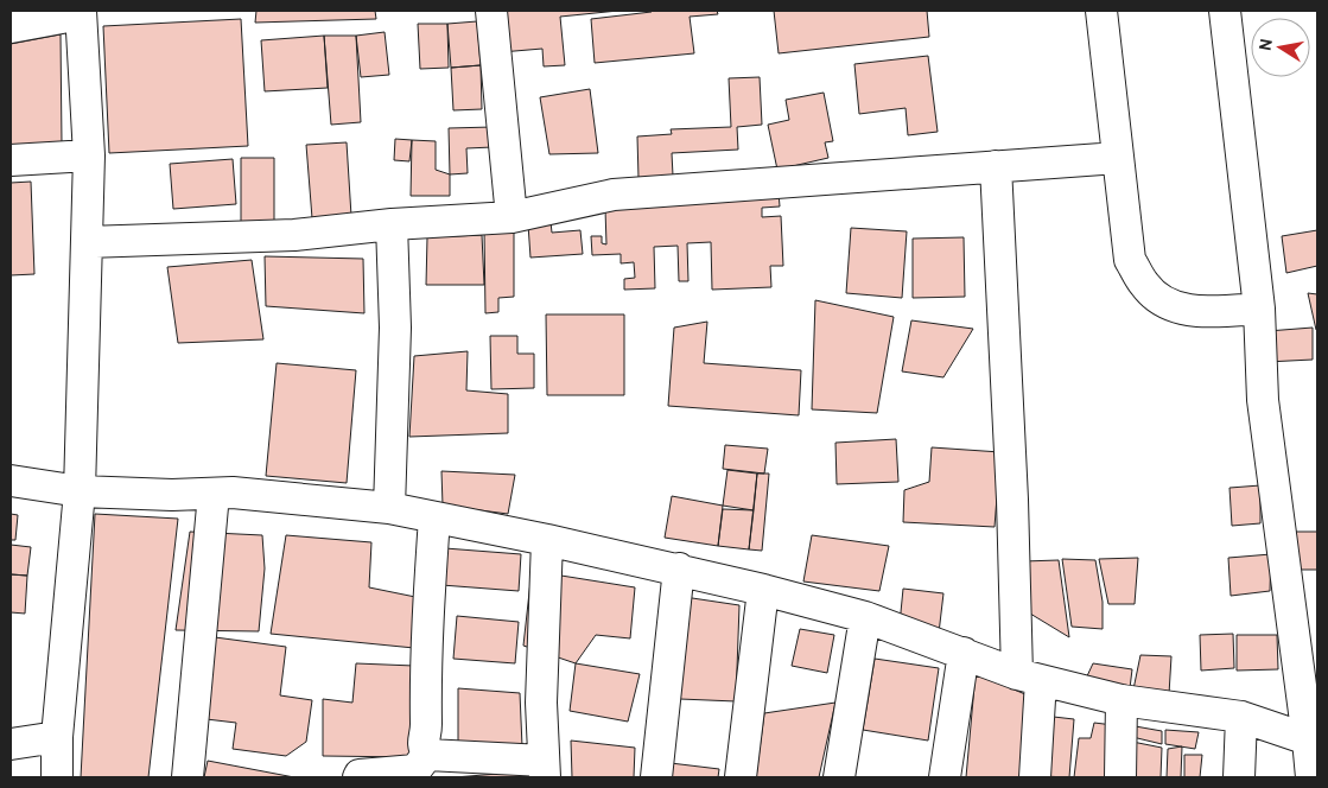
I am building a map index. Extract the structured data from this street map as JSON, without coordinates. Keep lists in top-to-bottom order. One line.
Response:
{"north":"left"}
